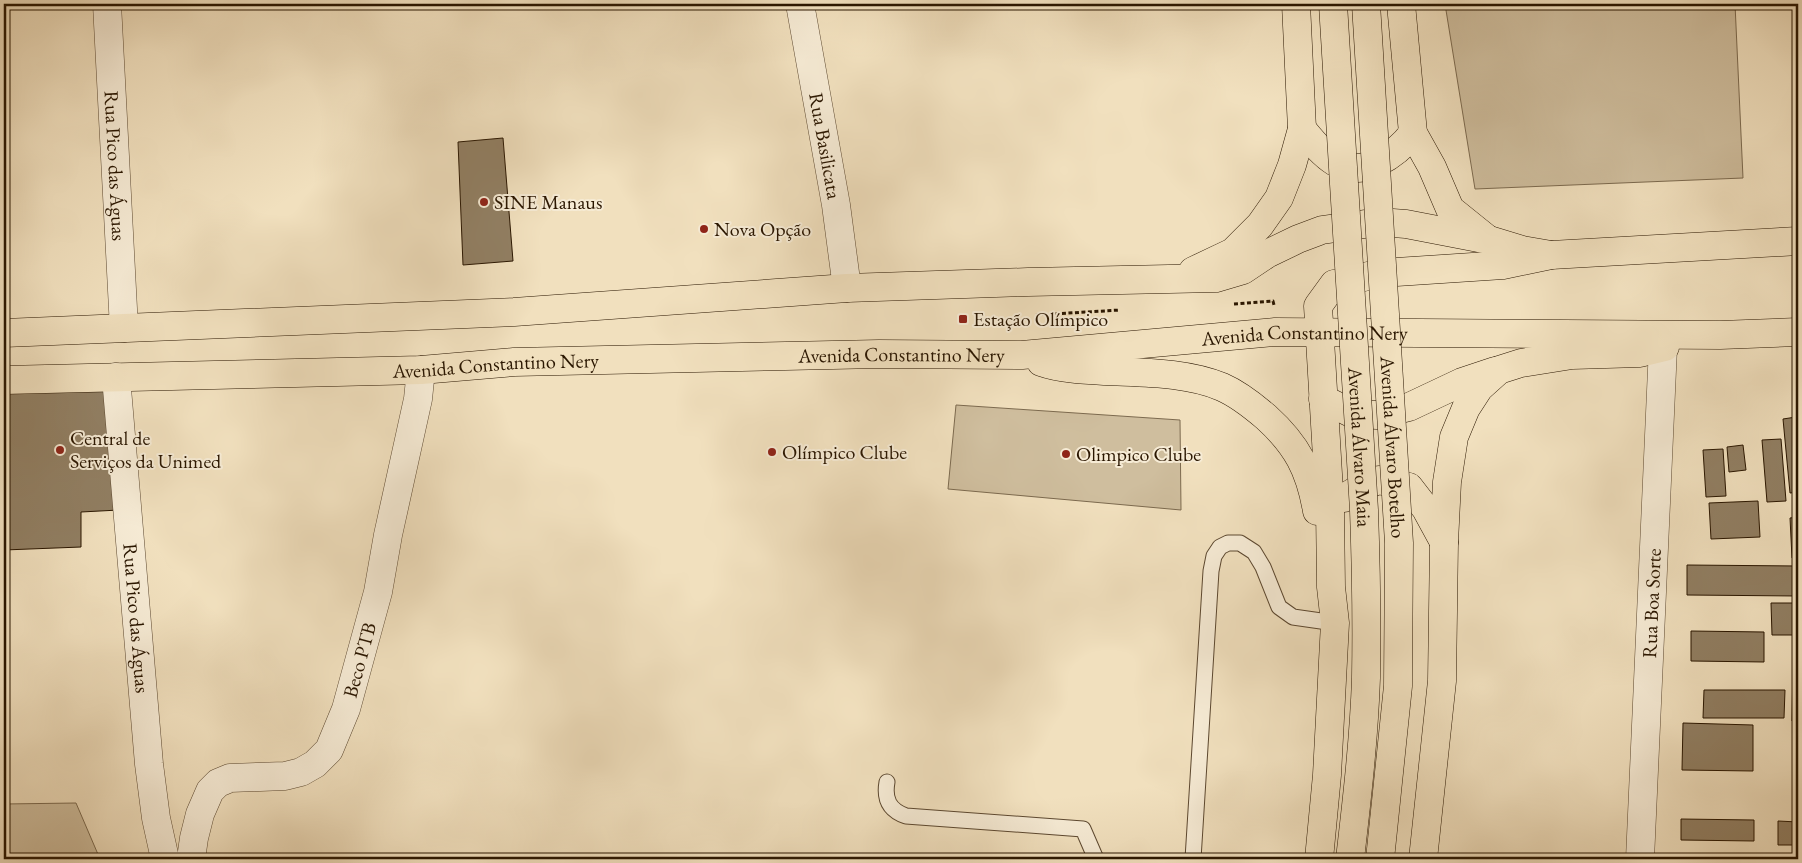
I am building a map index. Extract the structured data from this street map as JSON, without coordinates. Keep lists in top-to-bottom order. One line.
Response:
{"streets":{"main road":["Avenida Constantino Nery","Avenida Álvaro Maia","Avenida Álvaro Botelho"],"street":["Rua Basilicata","Rua Pico das Águas","Rua Boa Sorte","Beco PTB"]},"crossings":[["Rua Pico das Águas","Avenida Constantino Nery"],["Avenida Constantino Nery","Beco PTB"]],"places":{"other":["SINE Manaus","Nova Opção","Central de Serviços da Unimed","Olímpico Clube","Olimpico Clube"],"transit":["Estação Olímpico"]}}
